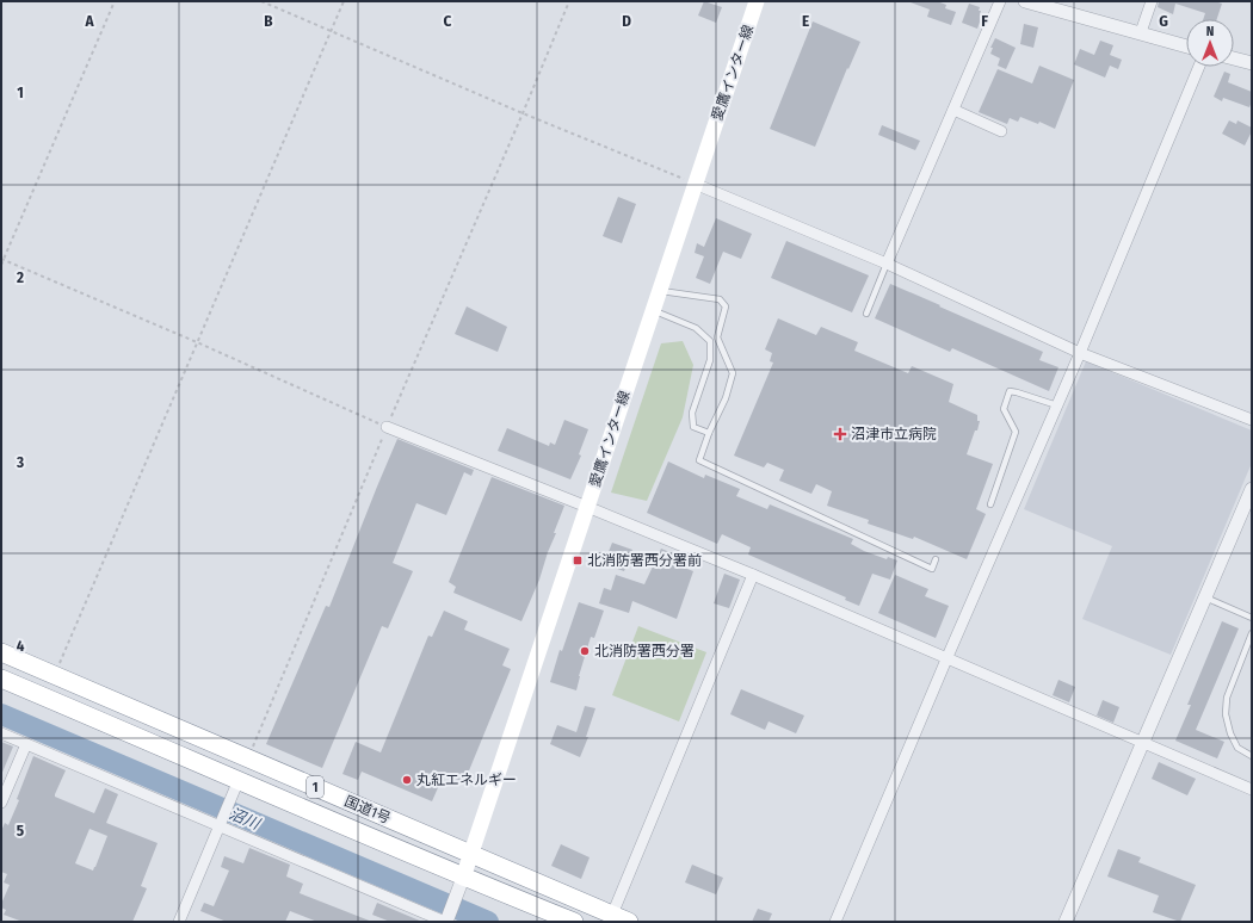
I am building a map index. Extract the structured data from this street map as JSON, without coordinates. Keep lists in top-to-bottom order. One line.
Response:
{"streets":{"highway":["1","国道1号"],"main road":["愛鷹インター線"]},"crossings":[["愛鷹インター線","国道1号"]],"water":["沼川"],"places":{"health":["沼津市立病院"],"transit":["北消防署西分署前"],"other":["北消防署西分署","丸紅エネルギー"]},"north":"top","grid":{"columns":["A","B","C","D","E","F","G"],"rows":["1","2","3","4","5"]}}
